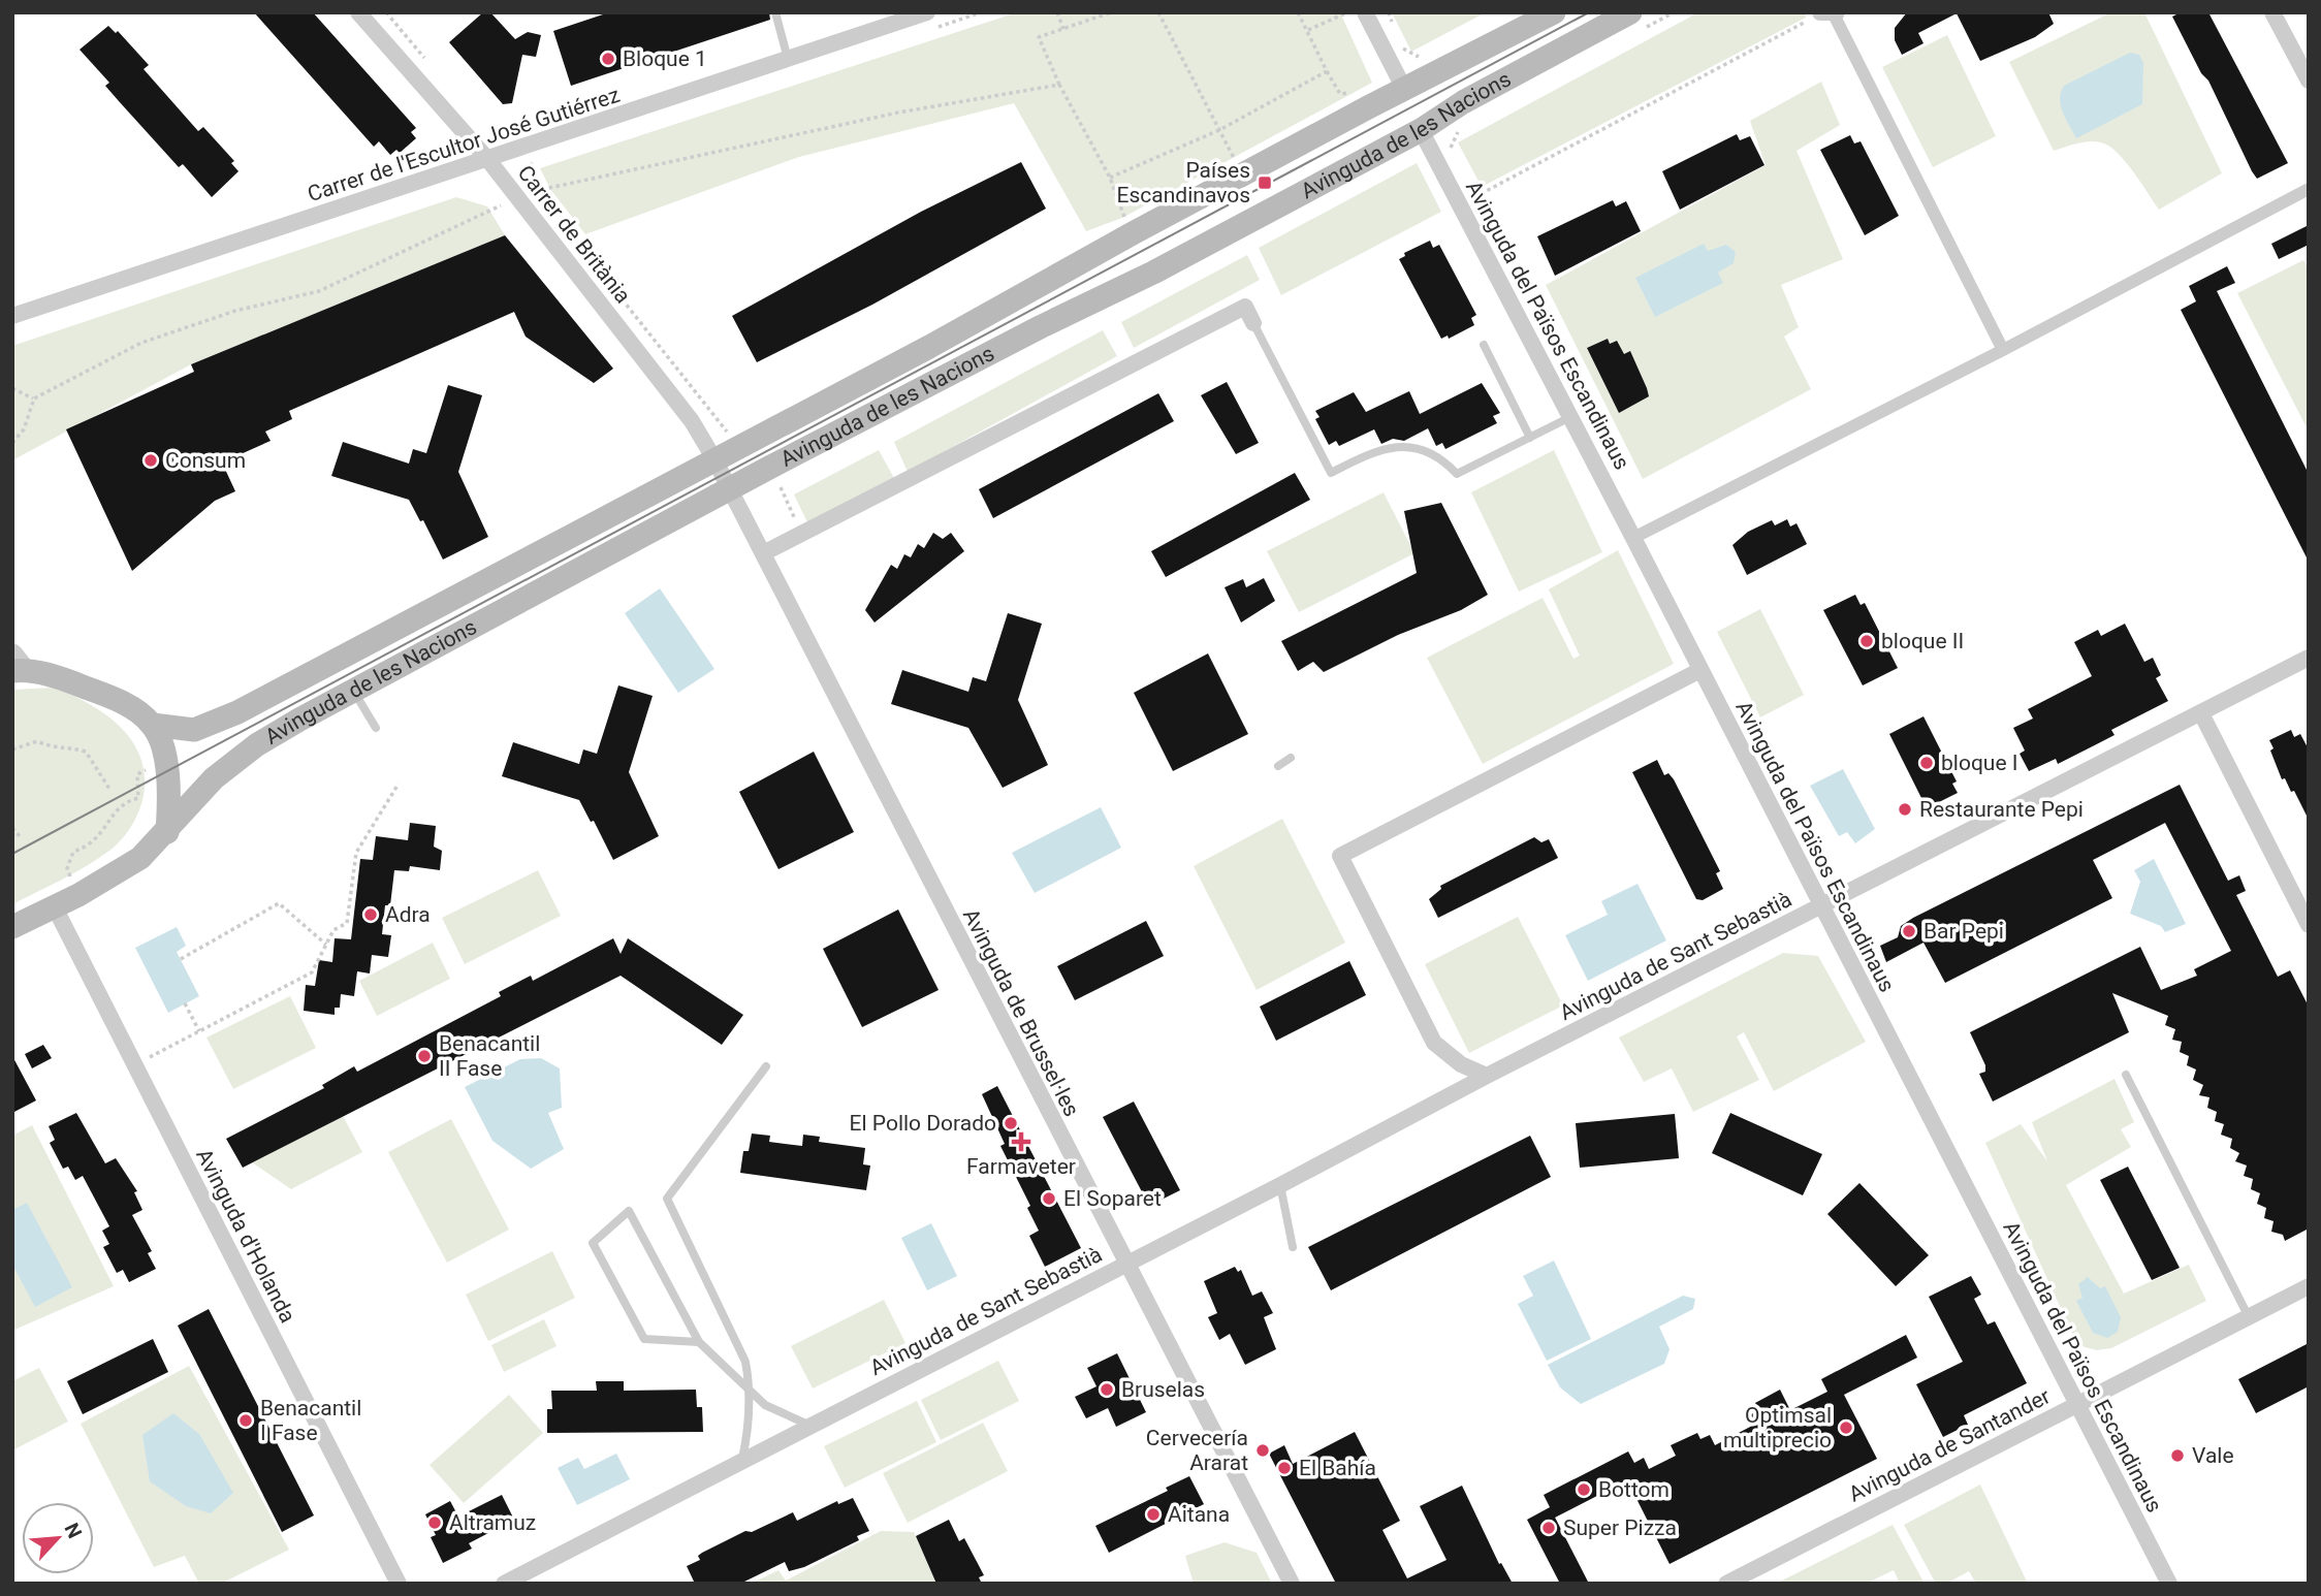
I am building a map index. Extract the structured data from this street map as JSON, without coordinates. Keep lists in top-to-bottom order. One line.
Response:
{"streets":{"main road":["Avinguda de les Nacions"],"street":["Carrer de l'Escultor José Gutiérrez","Carrer de Britània","Avinguda del Països Escandinaus","Avinguda de Sant Sebastià","Avinguda de Brussel·les","Avinguda d'Holanda","Avinguda de Santander"]},"crossings":[["Avinguda de les Nacions","Carrer de Britània"],["Avinguda de les Nacions","Avinguda del Països Escandinaus"],["Avinguda de les Nacions","Avinguda de Brussel·les"],["Avinguda de les Nacions","Avinguda d'Holanda"],["Carrer de l'Escultor José Gutiérrez","Carrer de Britània"],["Carrer de Britània","Avinguda de Brussel·les"],["Avinguda del Països Escandinaus","Avinguda de Sant Sebastià"],["Avinguda del Països Escandinaus","Avinguda de Santander"],["Avinguda de Sant Sebastià","Avinguda de Brussel·les"]],"places":{"other":["Bloque 1","Consum","bloque II","bloque I","Restaurante Pepi","Adra","Bar Pepi","Benacantil II Fase","El Pollo Dorado","El Soparet","Bruselas","Benacantil I Fase","Optimsal multiprecio","Cervecería Ararat","Vale","El Bahía","Bottom","Aitana","Altramuz","Super Pizza"],"transit":["Países Escandinavos"],"health":["Farmaveter"]},"north":"top right"}
